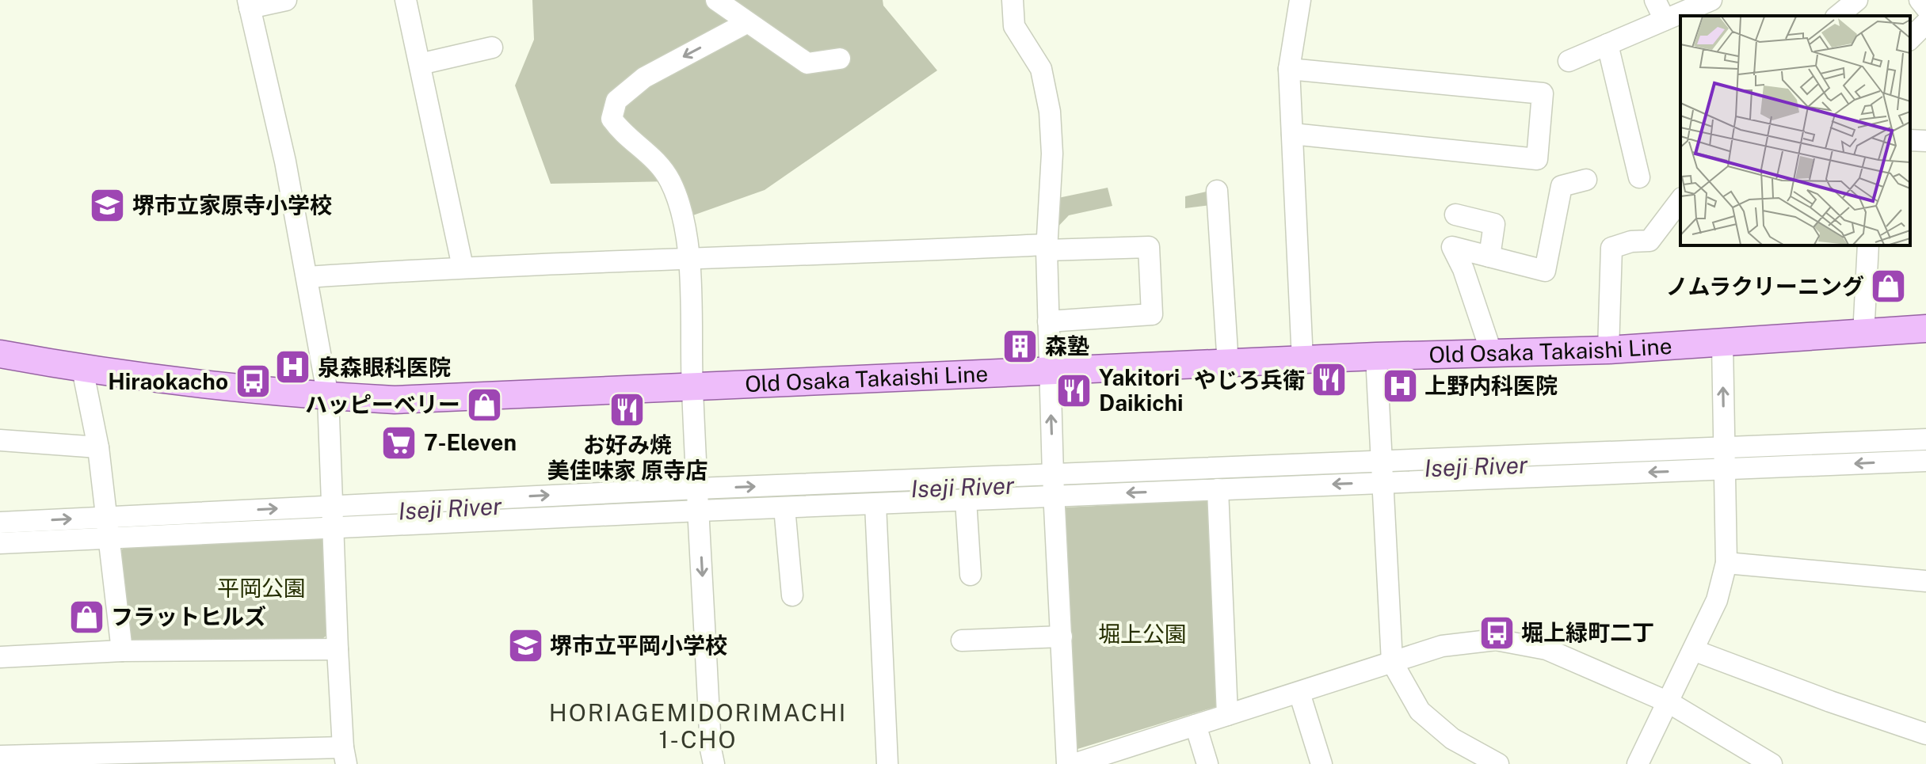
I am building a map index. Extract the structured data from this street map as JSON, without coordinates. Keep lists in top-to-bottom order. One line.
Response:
{"streets":{"main road":["Old Osaka Takaishi Line"]},"districts":["HORIAGEMIDORIMACHI 1-CHO"],"water":["Iseji River"],"parks":["平岡公園","堀上公園"],"places":{"school or university":["堺市立家原寺小学校","堺市立平岡小学校"],"shop":["ノムラクリーニング","ハッピーベリー","フラットヒルズ"],"building":["森塾"],"hospital":["泉森眼科医院","上野内科医院"],"restaurant":["やじろ兵衛","Yakitori Daikichi","お好み焼 美佳味家 原寺店"],"bus stop":["Hiraokacho","堀上緑町二丁"],"supermarket":["7-Eleven"]}}
